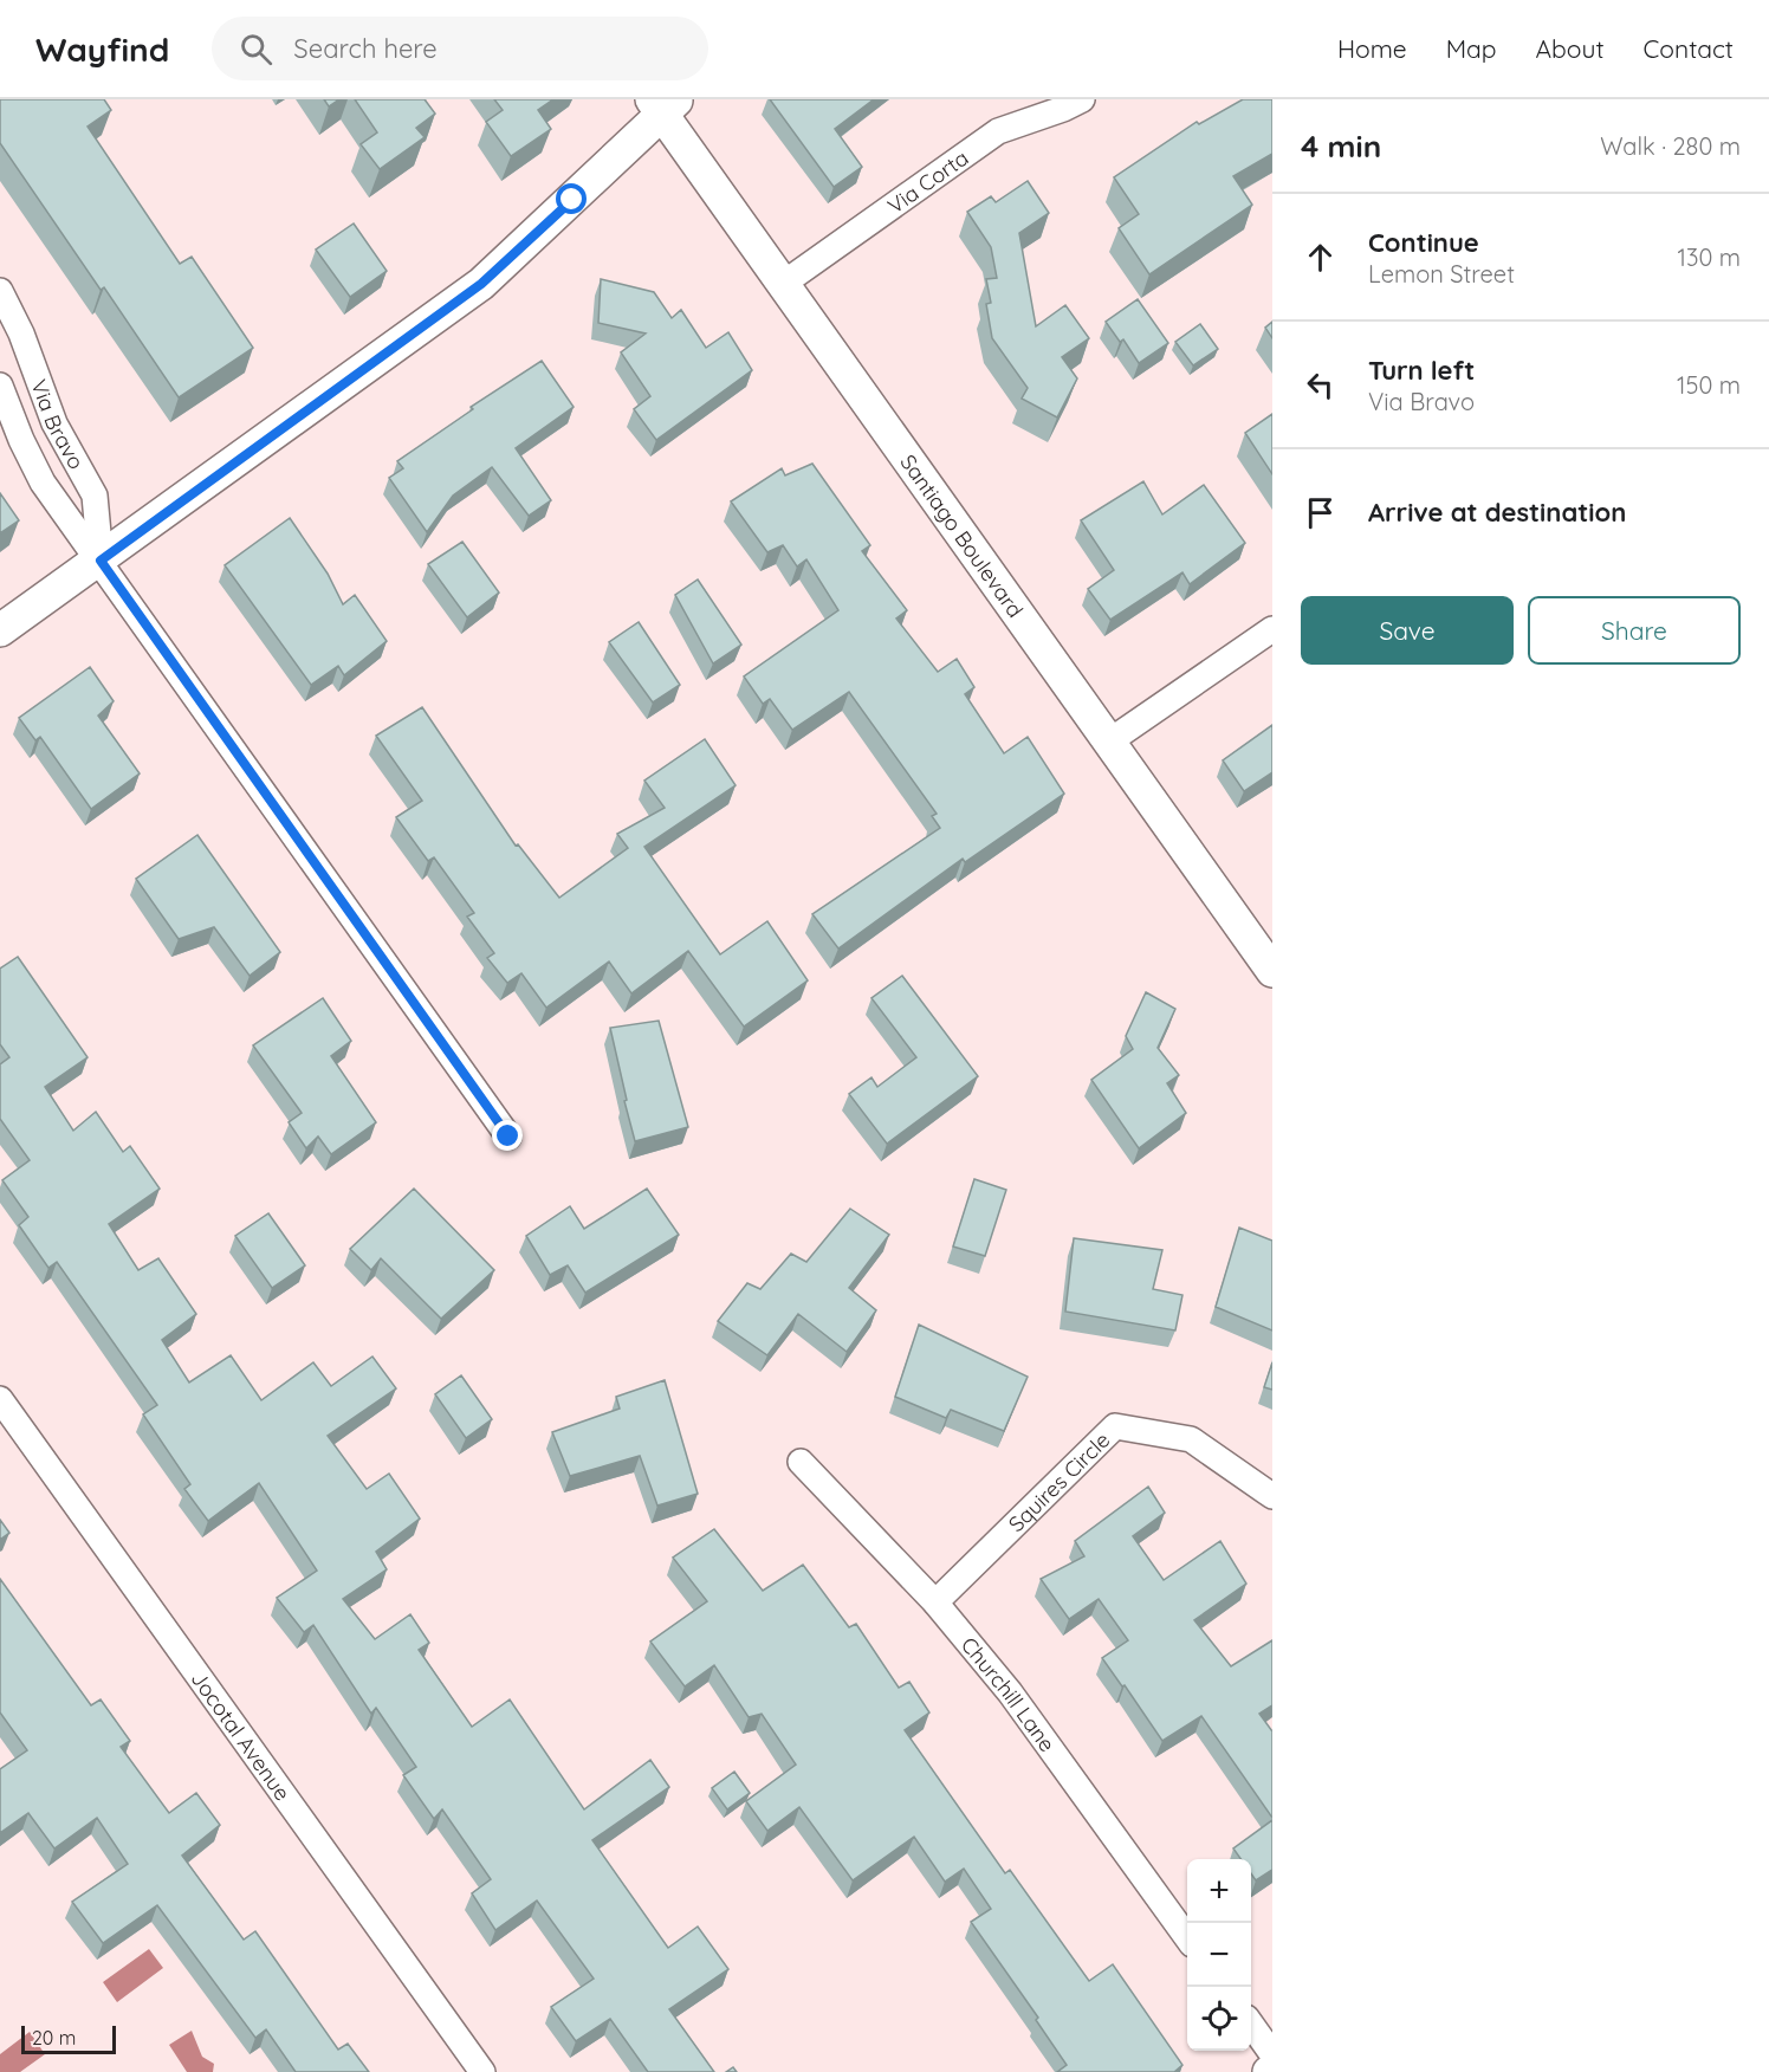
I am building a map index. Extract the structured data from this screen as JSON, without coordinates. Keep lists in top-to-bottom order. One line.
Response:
{"streets":{"street":["Via Corta","Via Bravo","Santiago Boulevard","Squires Circle","Churchill Lane","Jocotal Avenue"]},"crossings":[["Via Corta","Santiago Boulevard"],["Squires Circle","Churchill Lane"]],"scale_bar":"20 m","page":{"header":"Wayfind","search":"Search here","nav":["Home","Map","About","Contact"],"heading":["4 min","Walk · 280 m"],"list":[["Continue","Lemon Street","130 m"],["Turn left","Via Bravo","150 m"],"Arrive at destination"],"buttons":["Save","Share"],"map_buttons":["+","−"],"scale":"20 m"}}
